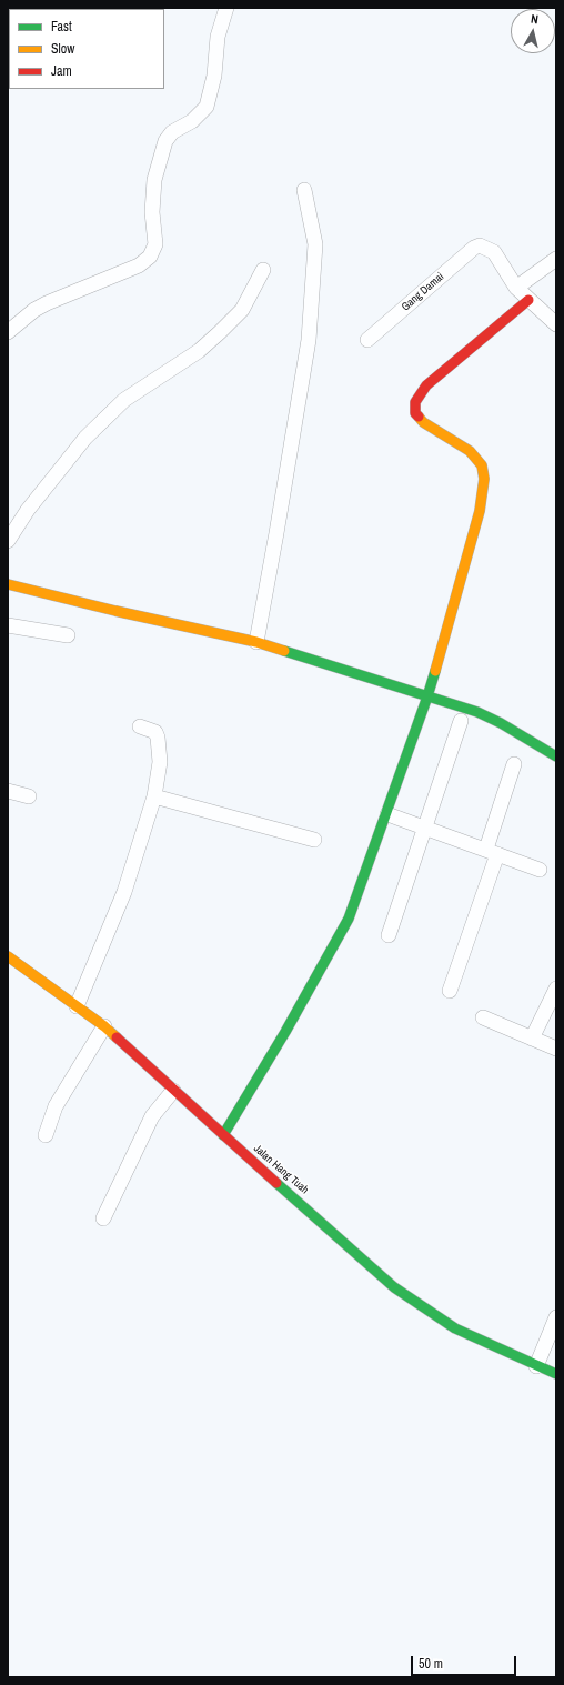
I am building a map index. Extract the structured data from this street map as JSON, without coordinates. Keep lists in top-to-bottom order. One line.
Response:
{"streets":{"street":["Gang Damai","Jalan Hang Tuah"]},"legend":["Fast","Slow","Jam"],"scale_bar":"50 m","north":"top"}
